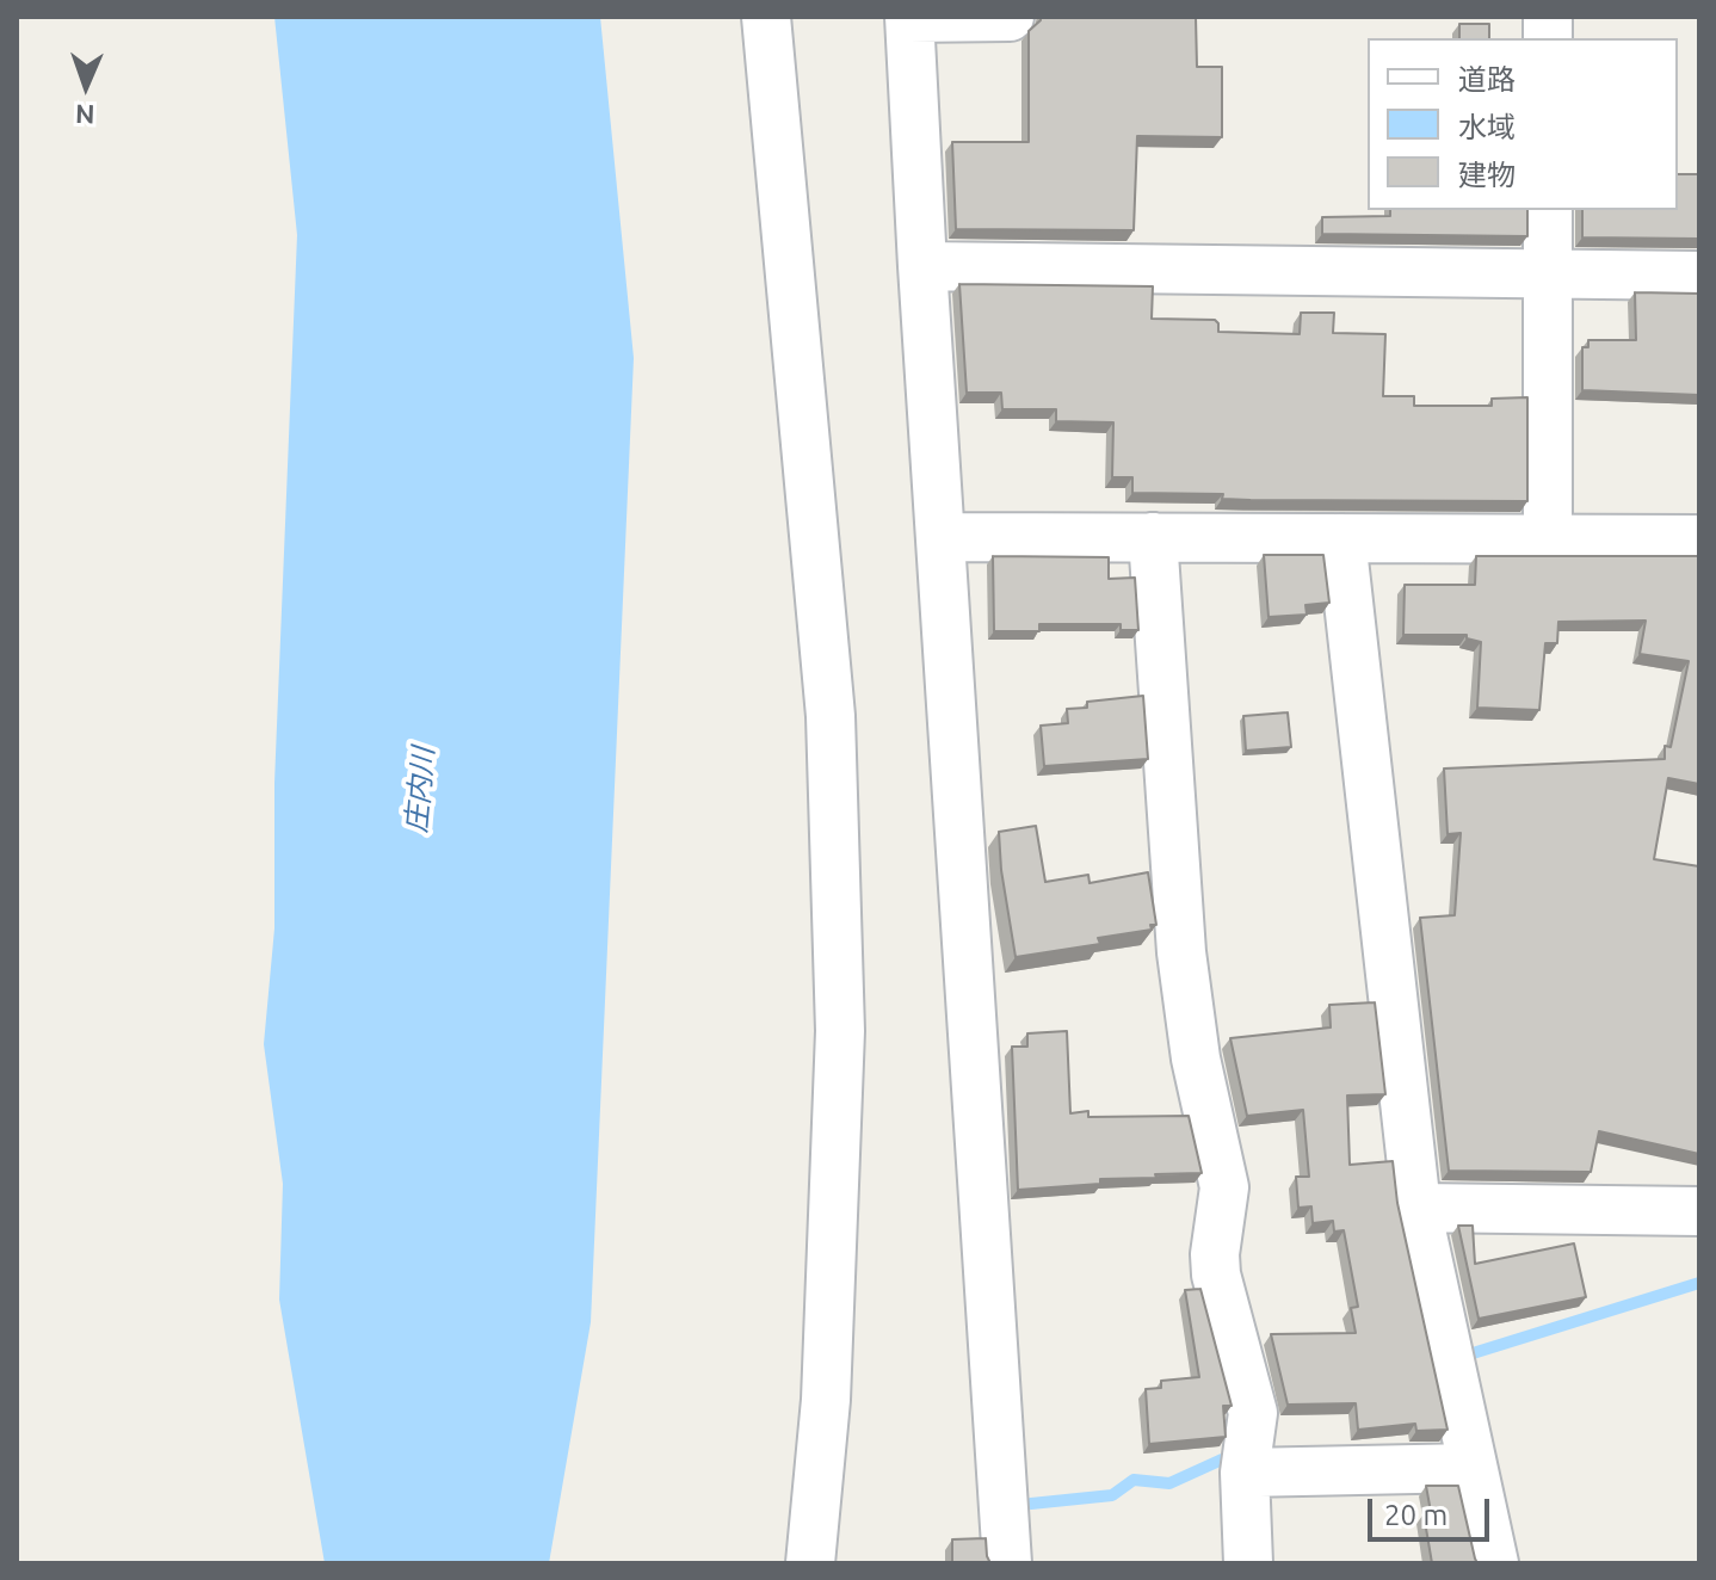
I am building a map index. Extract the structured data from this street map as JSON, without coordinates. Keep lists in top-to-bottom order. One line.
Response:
{"water":["庄内川"],"legend":["道路","水域","建物"],"scale_bar":"20 m","north":"bottom"}
